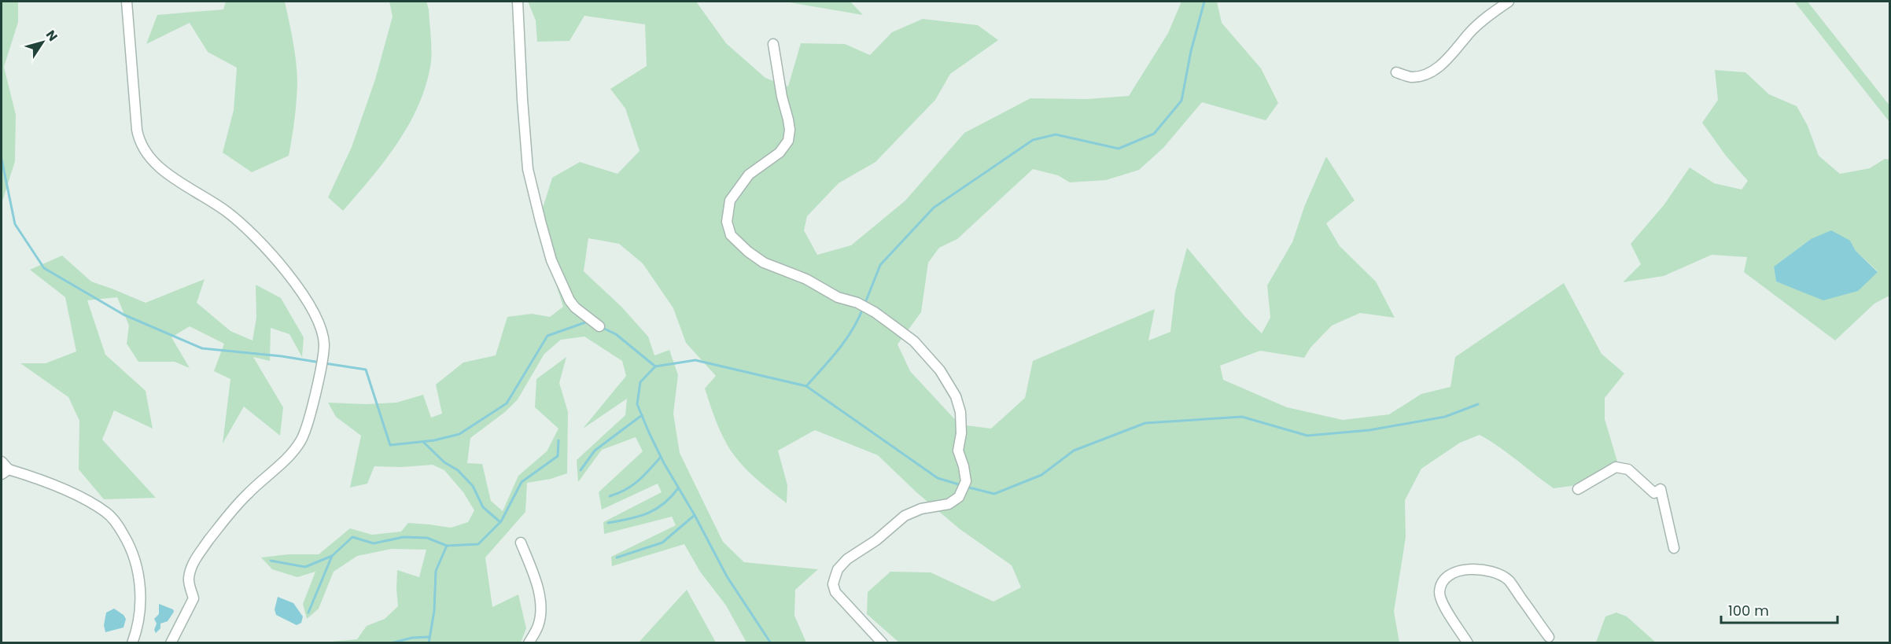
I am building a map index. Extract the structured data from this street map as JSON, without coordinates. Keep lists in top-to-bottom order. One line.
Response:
{"scale_bar":"100 m","north":"top right"}
